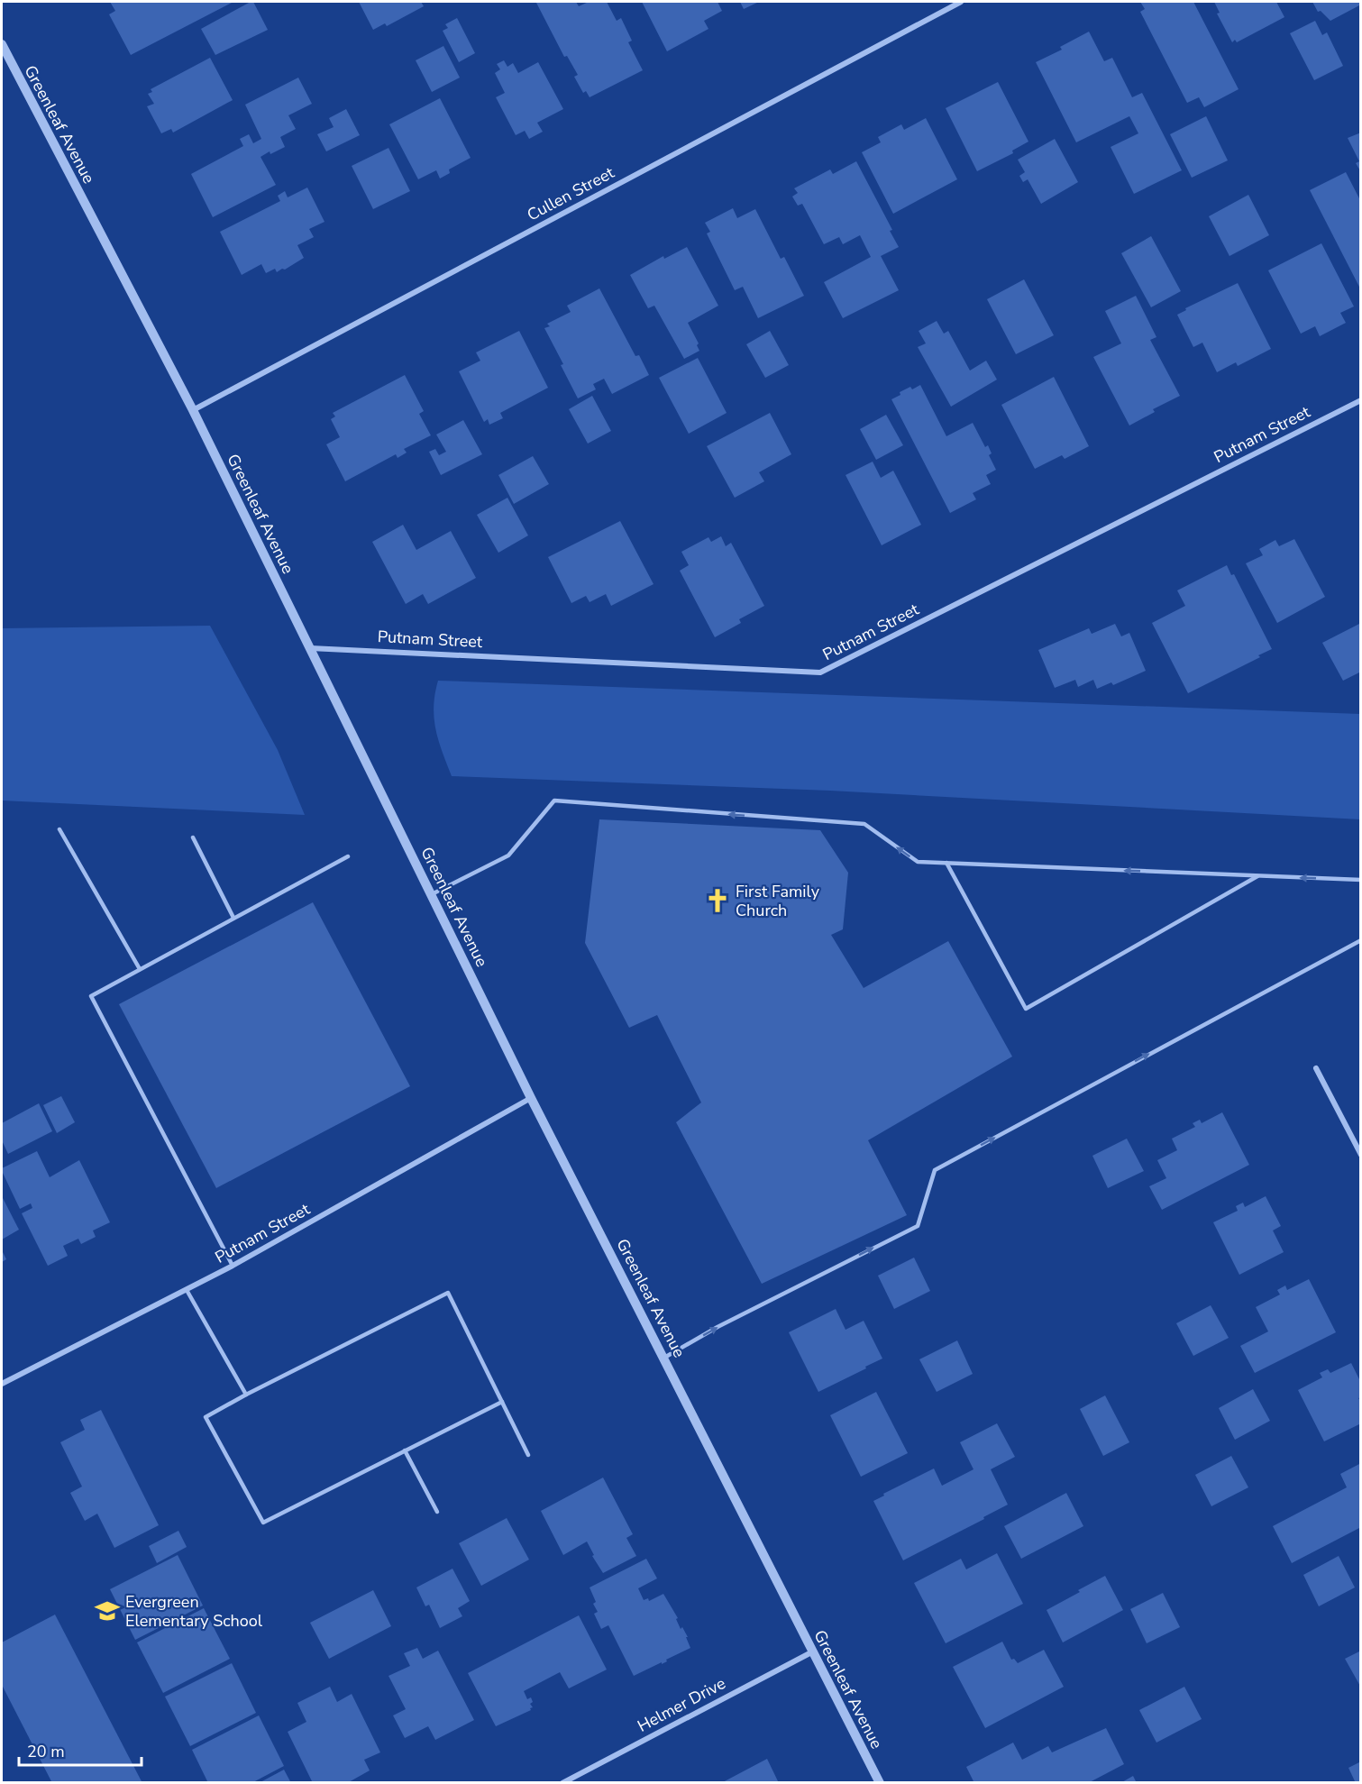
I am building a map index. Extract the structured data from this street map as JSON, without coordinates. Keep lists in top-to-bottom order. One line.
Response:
{"streets":{"street":["Greenleaf Avenue","Cullen Street","Putnam Street","Helmer Drive"]},"crossings":[["Greenleaf Avenue","Cullen Street"],["Greenleaf Avenue","Putnam Street"],["Greenleaf Avenue","Helmer Drive"]],"places":{"church":["First Family Church"],"school or university":["Evergreen Elementary School"]},"scale_bar":"20 m"}
